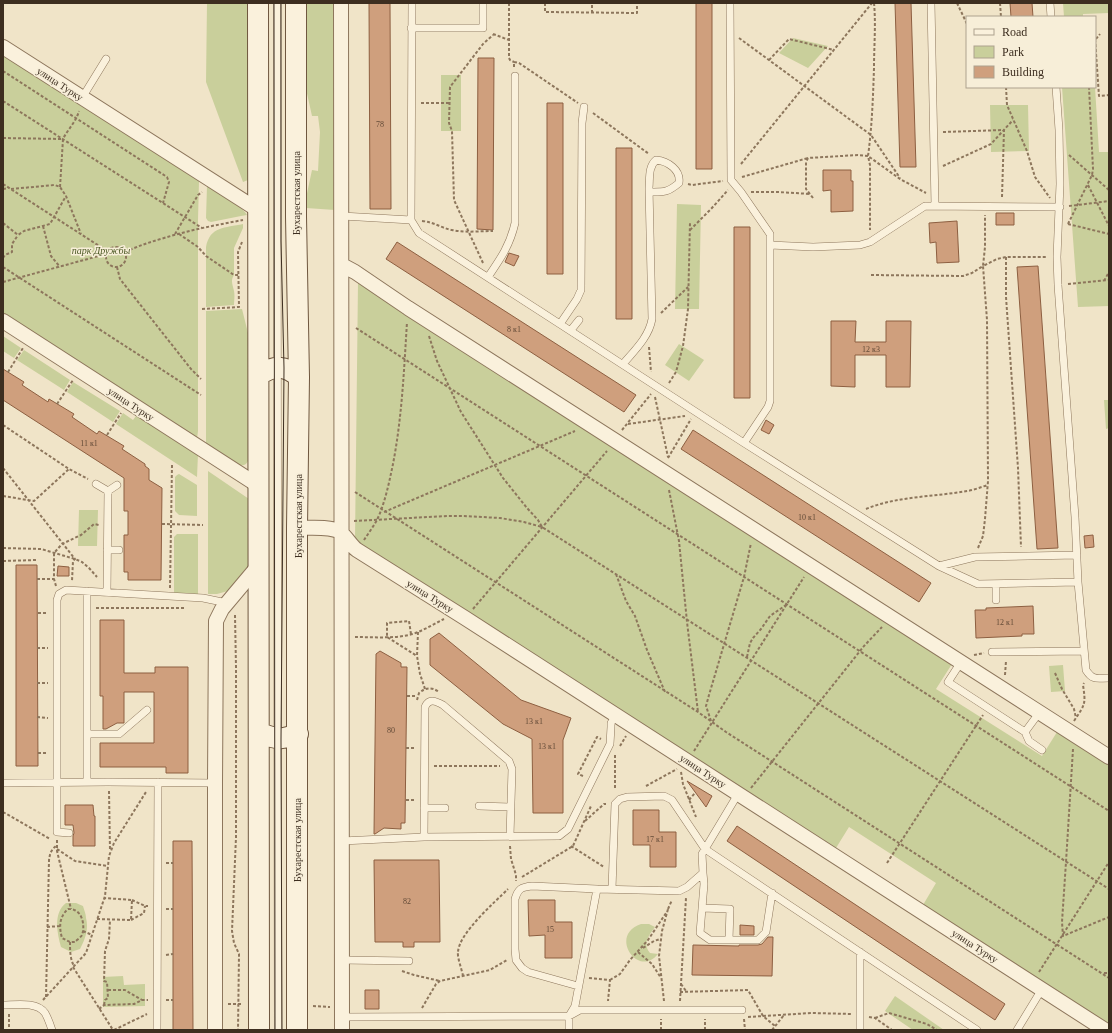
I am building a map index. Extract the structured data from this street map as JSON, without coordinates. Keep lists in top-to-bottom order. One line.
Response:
{"streets":{"main road":["Бухарестская улица"],"street":["улица Турку"]},"parks":["парк Дружбы"],"house_numbers":["78","8 к1","12 к3","11 к1","10 к1","12 к1","13 к1","80","13 к1","17 к1","82","15"],"legend":["Road","Park","Building"]}
